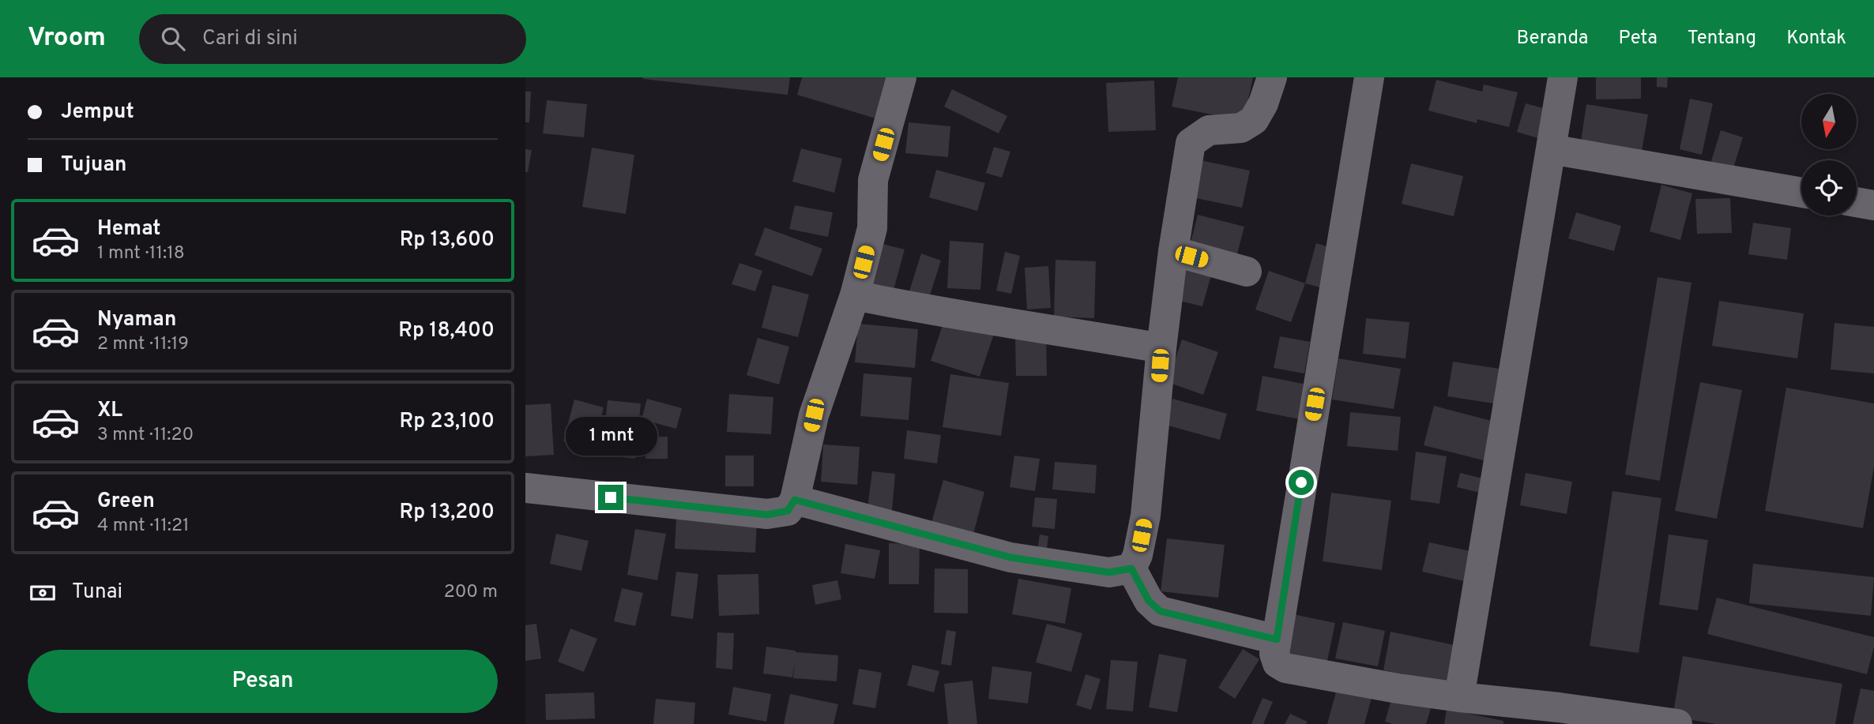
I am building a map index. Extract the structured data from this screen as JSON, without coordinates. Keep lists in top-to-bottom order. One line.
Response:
{"north":"bottom","page":{"header":"Vroom","search":"Cari di sini","nav":["Beranda","Peta","Tentang","Kontak"],"banner":["Jemput","Tujuan"],"list":[{"name":"Hemat","note":"1 mnt · 11:18","value":"Rp 13,600"},{"name":"Nyaman","note":"2 mnt · 11:19","value":"Rp 18,400"},{"name":"XL","note":"3 mnt · 11:20","value":"Rp 23,100"},{"name":"Green","note":"4 mnt · 11:21","value":"Rp 13,200"}],"bubble":"1 mnt","pay":["Tunai","200 m"],"buttons":"Pesan"}}
